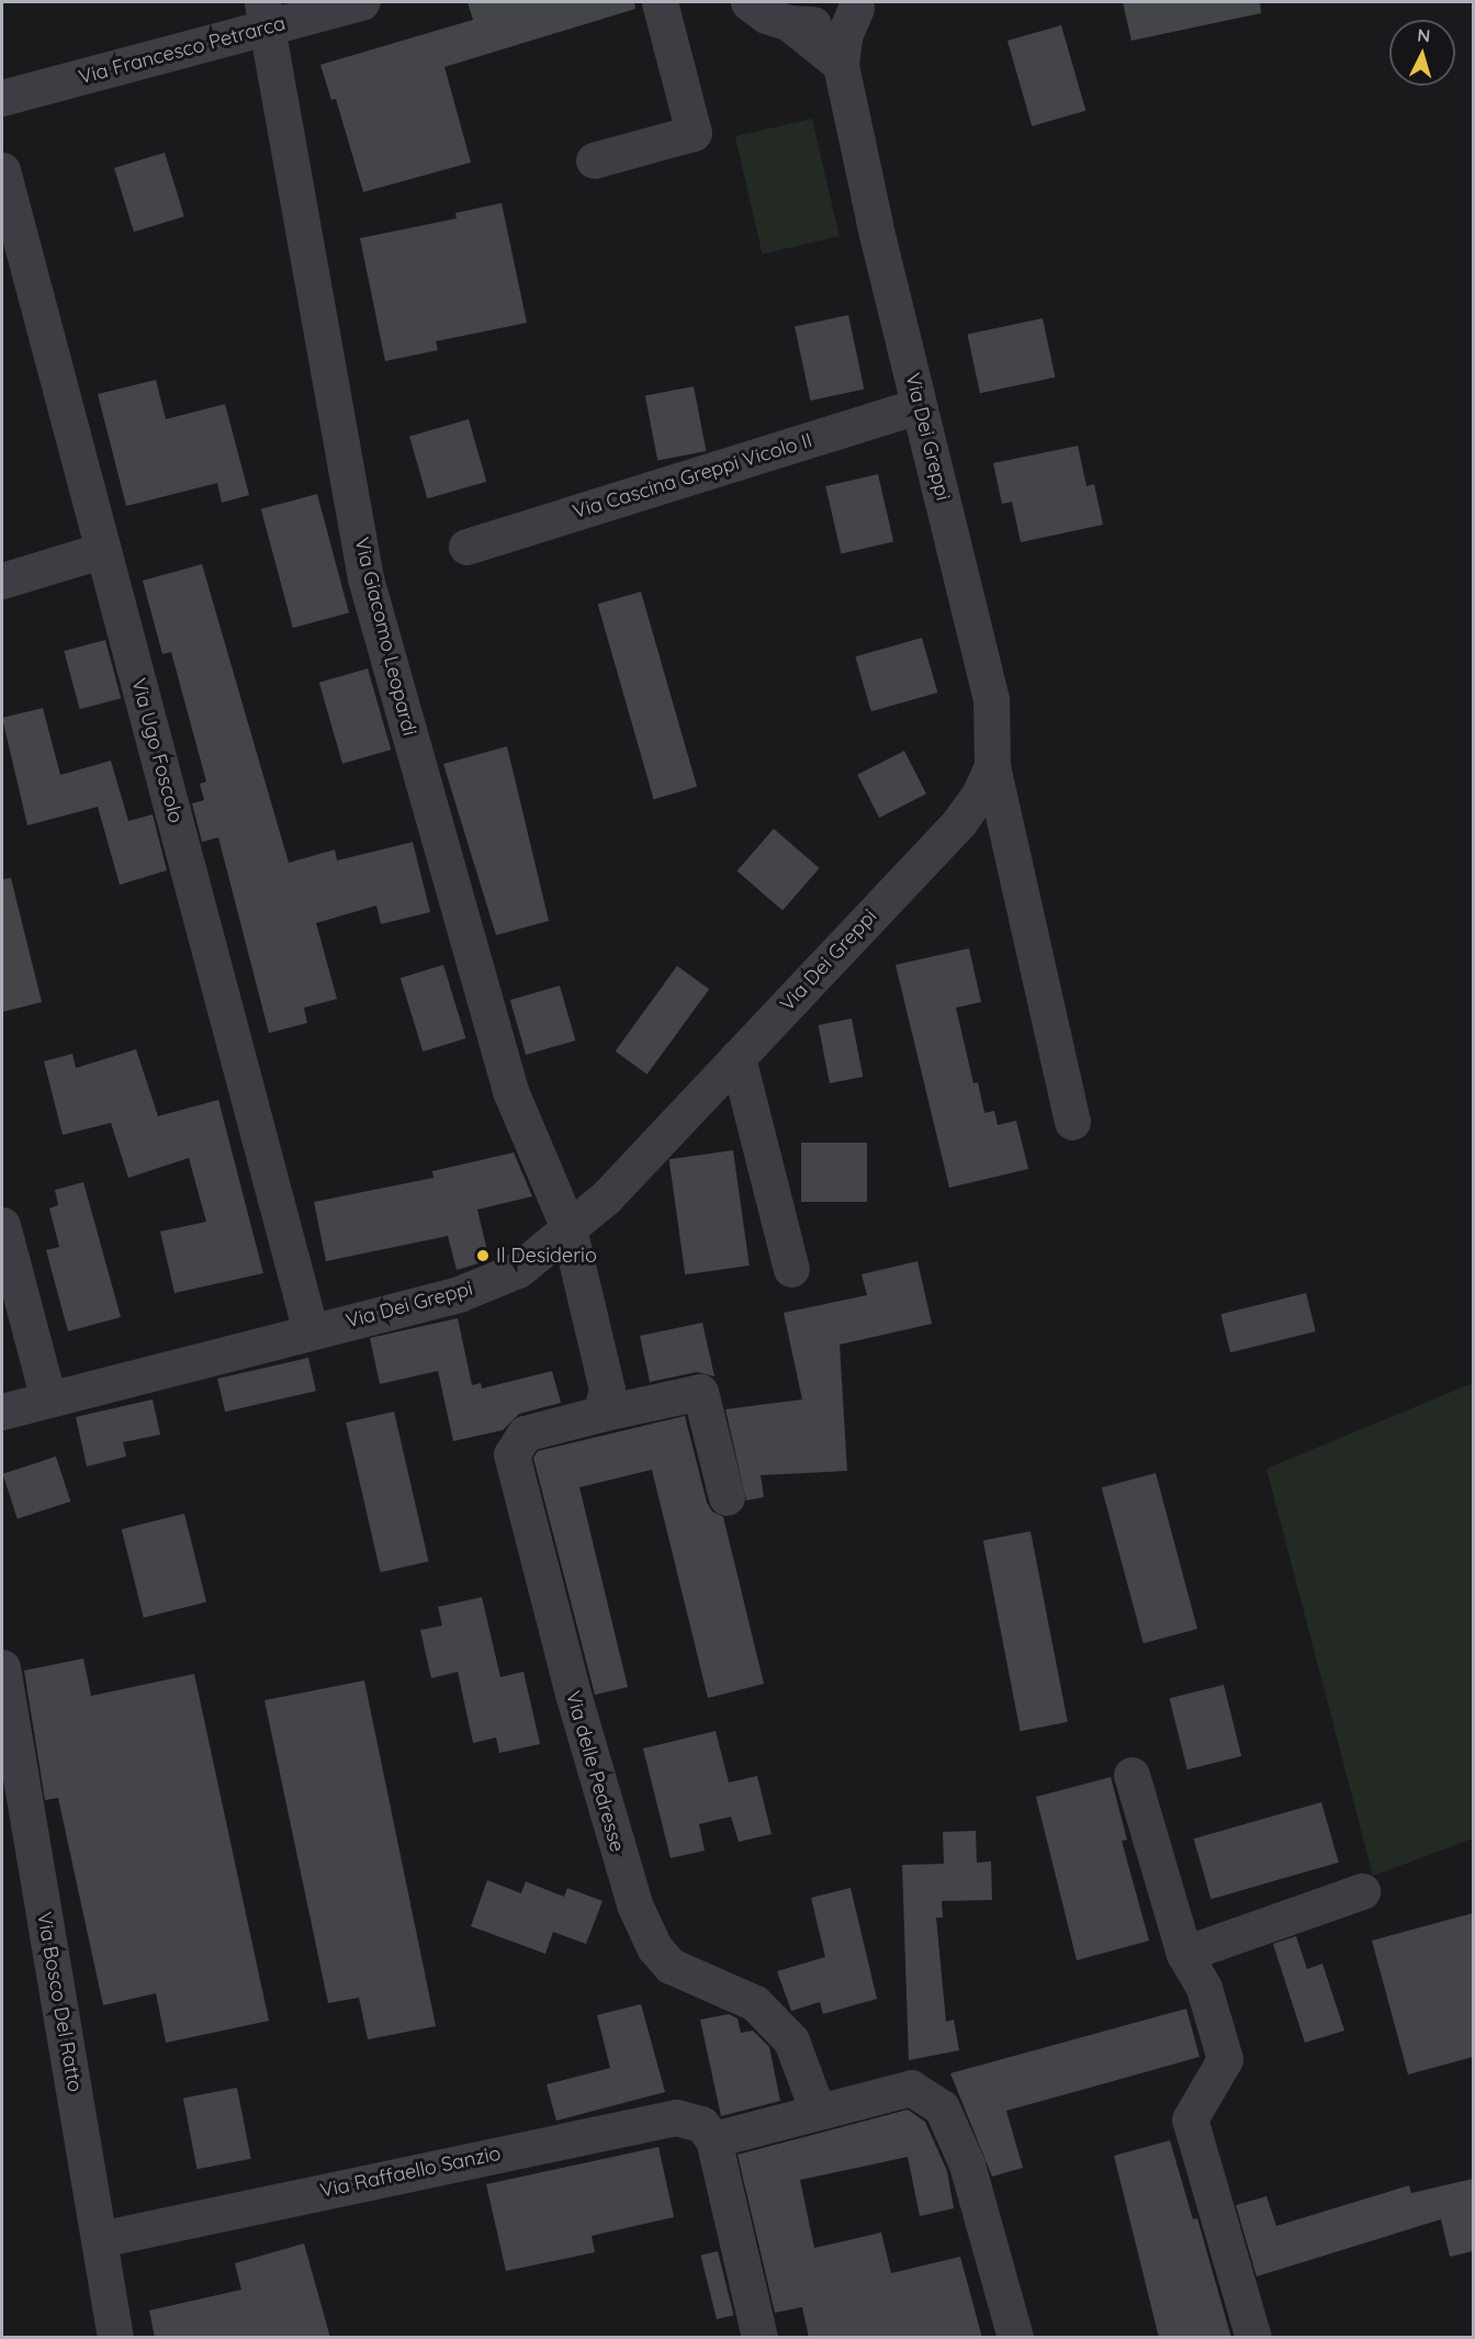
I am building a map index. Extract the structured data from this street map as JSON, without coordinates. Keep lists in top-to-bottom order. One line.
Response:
{"streets":{"street":["Via Francesco Petrarca","Via Dei Greppi","Via Cascina Greppi Vicolo II","Via Giacomo Leopardi","Via Ugo Foscolo","Via delle Pedresse","Via Bosco Del Ratto","Via Raffaello Sanzio"]},"crossings":[["Via Francesco Petrarca","Via Giacomo Leopardi"],["Via Dei Greppi","Via Cascina Greppi Vicolo II"],["Via Dei Greppi","Via Giacomo Leopardi"],["Via Dei Greppi","Via Ugo Foscolo"],["Via Bosco Del Ratto","Via Raffaello Sanzio"]],"places":["Il Desiderio"],"north":"top"}
